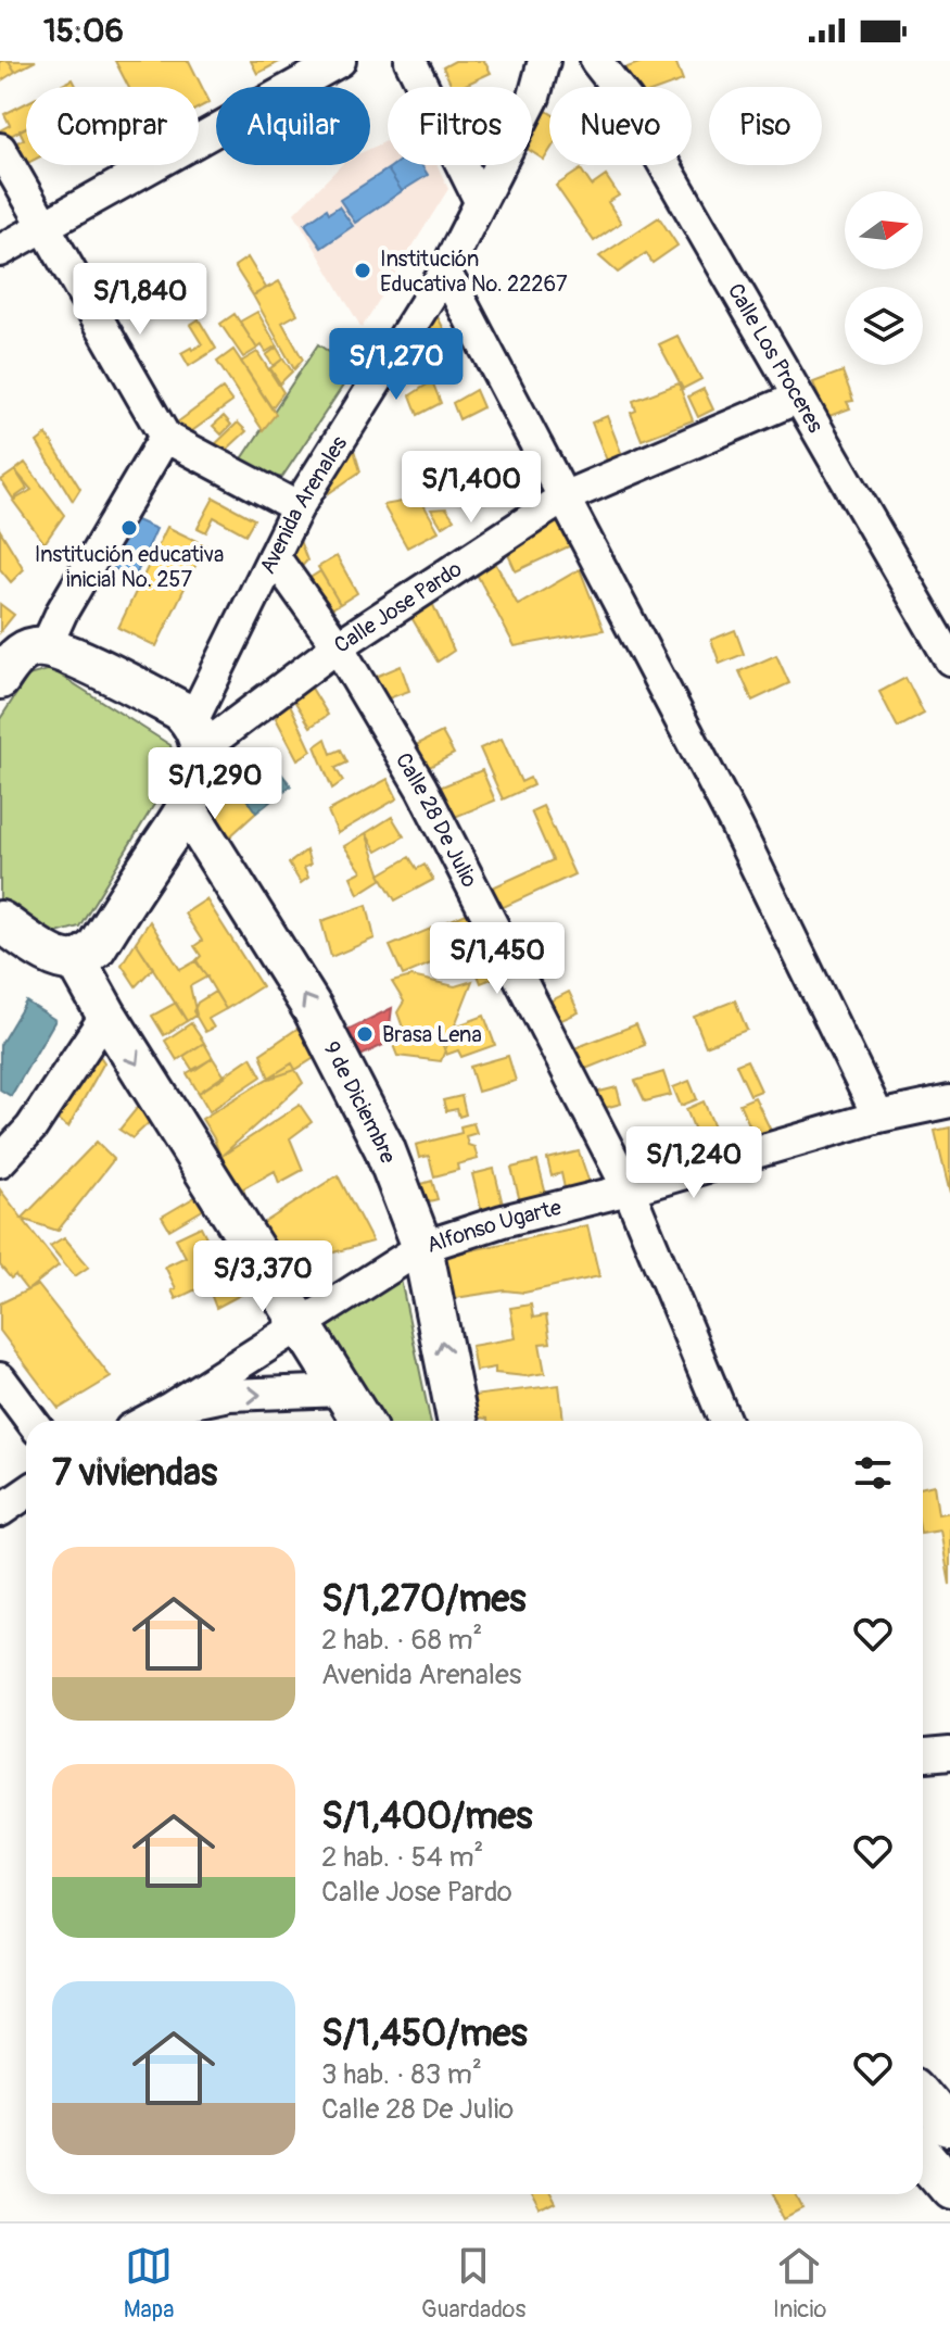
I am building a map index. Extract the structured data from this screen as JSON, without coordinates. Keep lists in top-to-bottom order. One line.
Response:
{"streets":{"main road":["9 de Diciembre"],"street":["Calle Los Proceres","Avenida Arenales","Calle Jose Pardo","Calle 28 De Julio","Alfonso Ugarte"]},"crossings":[["Calle Los Proceres","Calle Jose Pardo"],["Avenida Arenales","Calle Jose Pardo"],["Avenida Arenales","Calle 28 De Julio"],["Calle Jose Pardo","Calle 28 De Julio"],["Calle 28 De Julio","Alfonso Ugarte"],["9 de Diciembre","Alfonso Ugarte"]],"places":["Institución Educativa No. 22267","Institución educativa inicial No. 257","Brasa Lena"],"north":"right","page":{"status":"15:06","chip":["Comprar","Alquilar","Filtros","Nuevo","Piso"],"price":["S/1,840","S/1,270","S/1,400","S/1,290","S/1,450","S/1,240","S/3,370"],"heading":"7 viviendas","list":[{"name":"S/1,270/mes","note":"2 hab. · 68 m² · Avenida Arenales"},{"name":"S/1,400/mes","note":"2 hab. · 54 m² · Calle Jose Pardo"},{"name":"S/1,450/mes","note":"3 hab. · 83 m² · Calle 28 De Julio"}],"tabs":["Mapa","Guardados","Inicio"]}}
